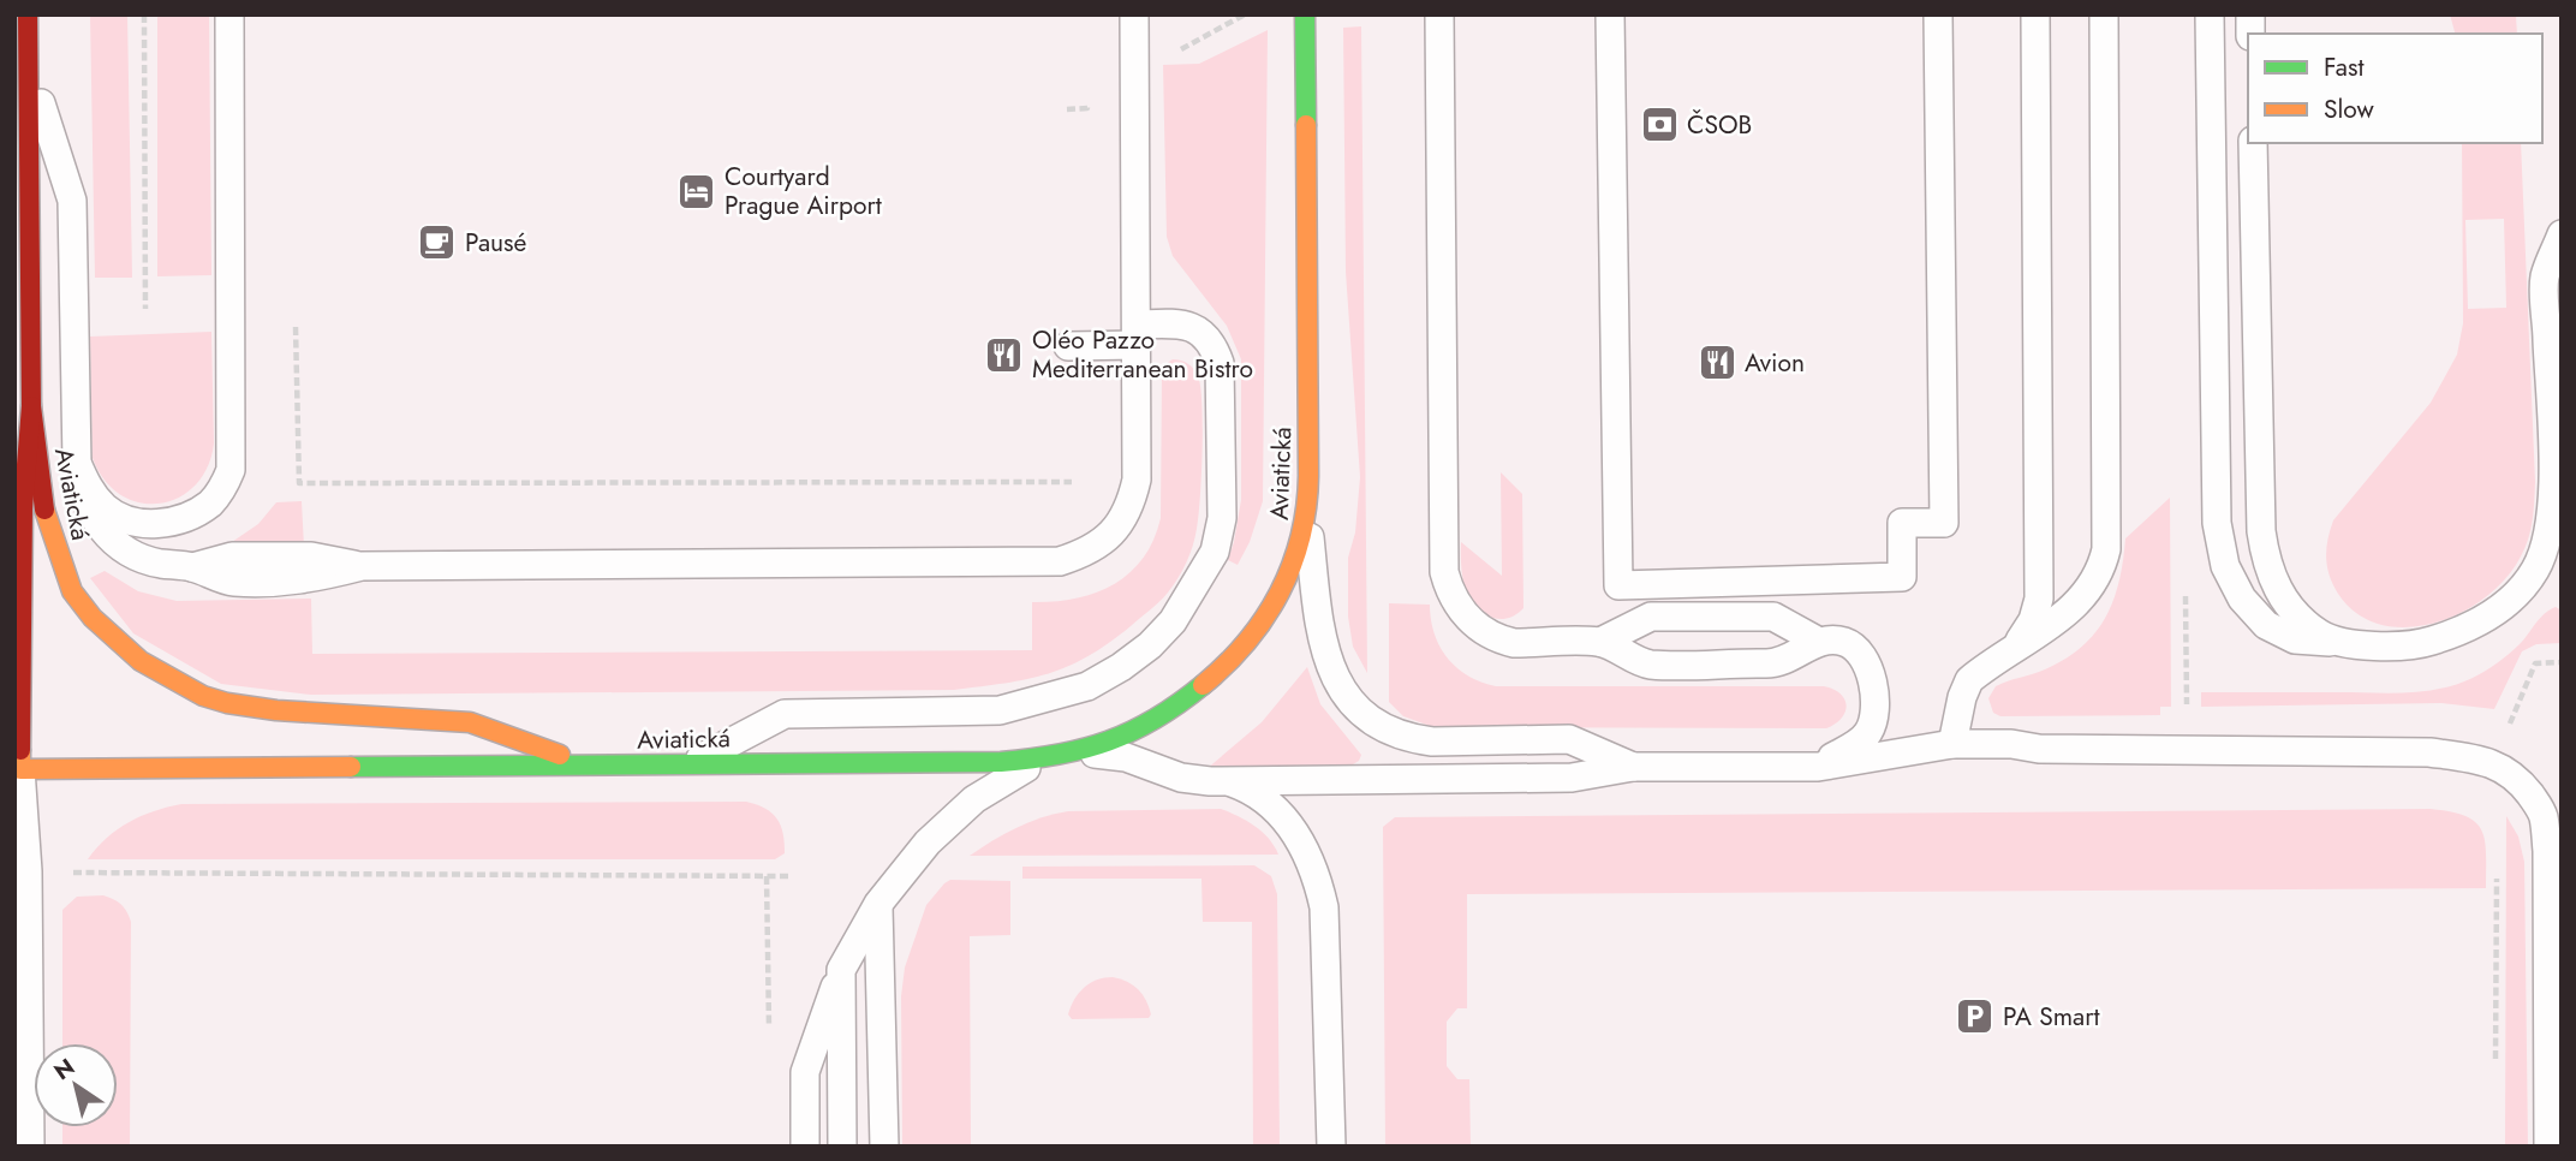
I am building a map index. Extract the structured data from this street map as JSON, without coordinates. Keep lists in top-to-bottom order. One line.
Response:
{"streets":{"main road":["Aviatická"]},"places":{"bank":["ČSOB"],"hotel":["Courtyard Prague Airport"],"cafe":["Pausé"],"restaurant":["Oléo Pazzo Mediterranean Bistro","Avion"],"parking":["PA Smart"]},"legend":["Fast","Slow"],"north":"top left"}
